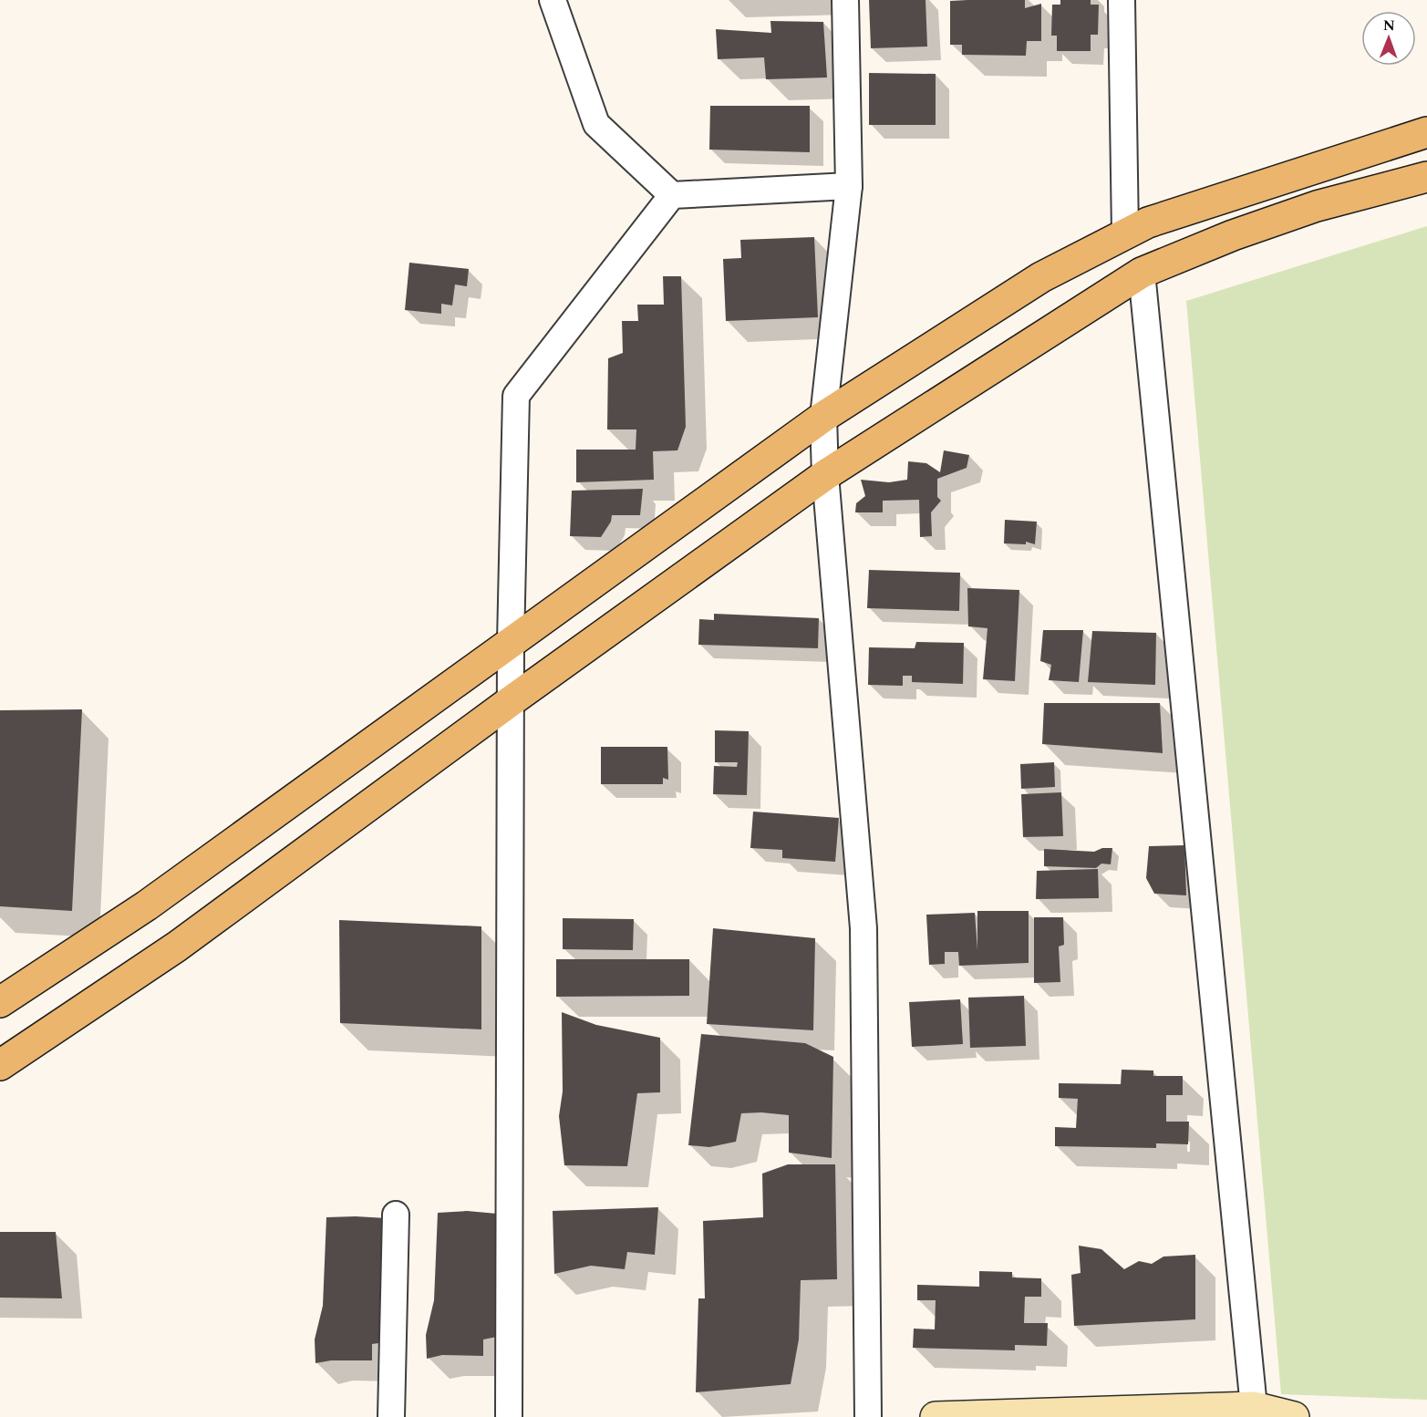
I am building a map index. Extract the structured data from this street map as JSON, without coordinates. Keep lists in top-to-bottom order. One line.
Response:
{"north":"top"}
